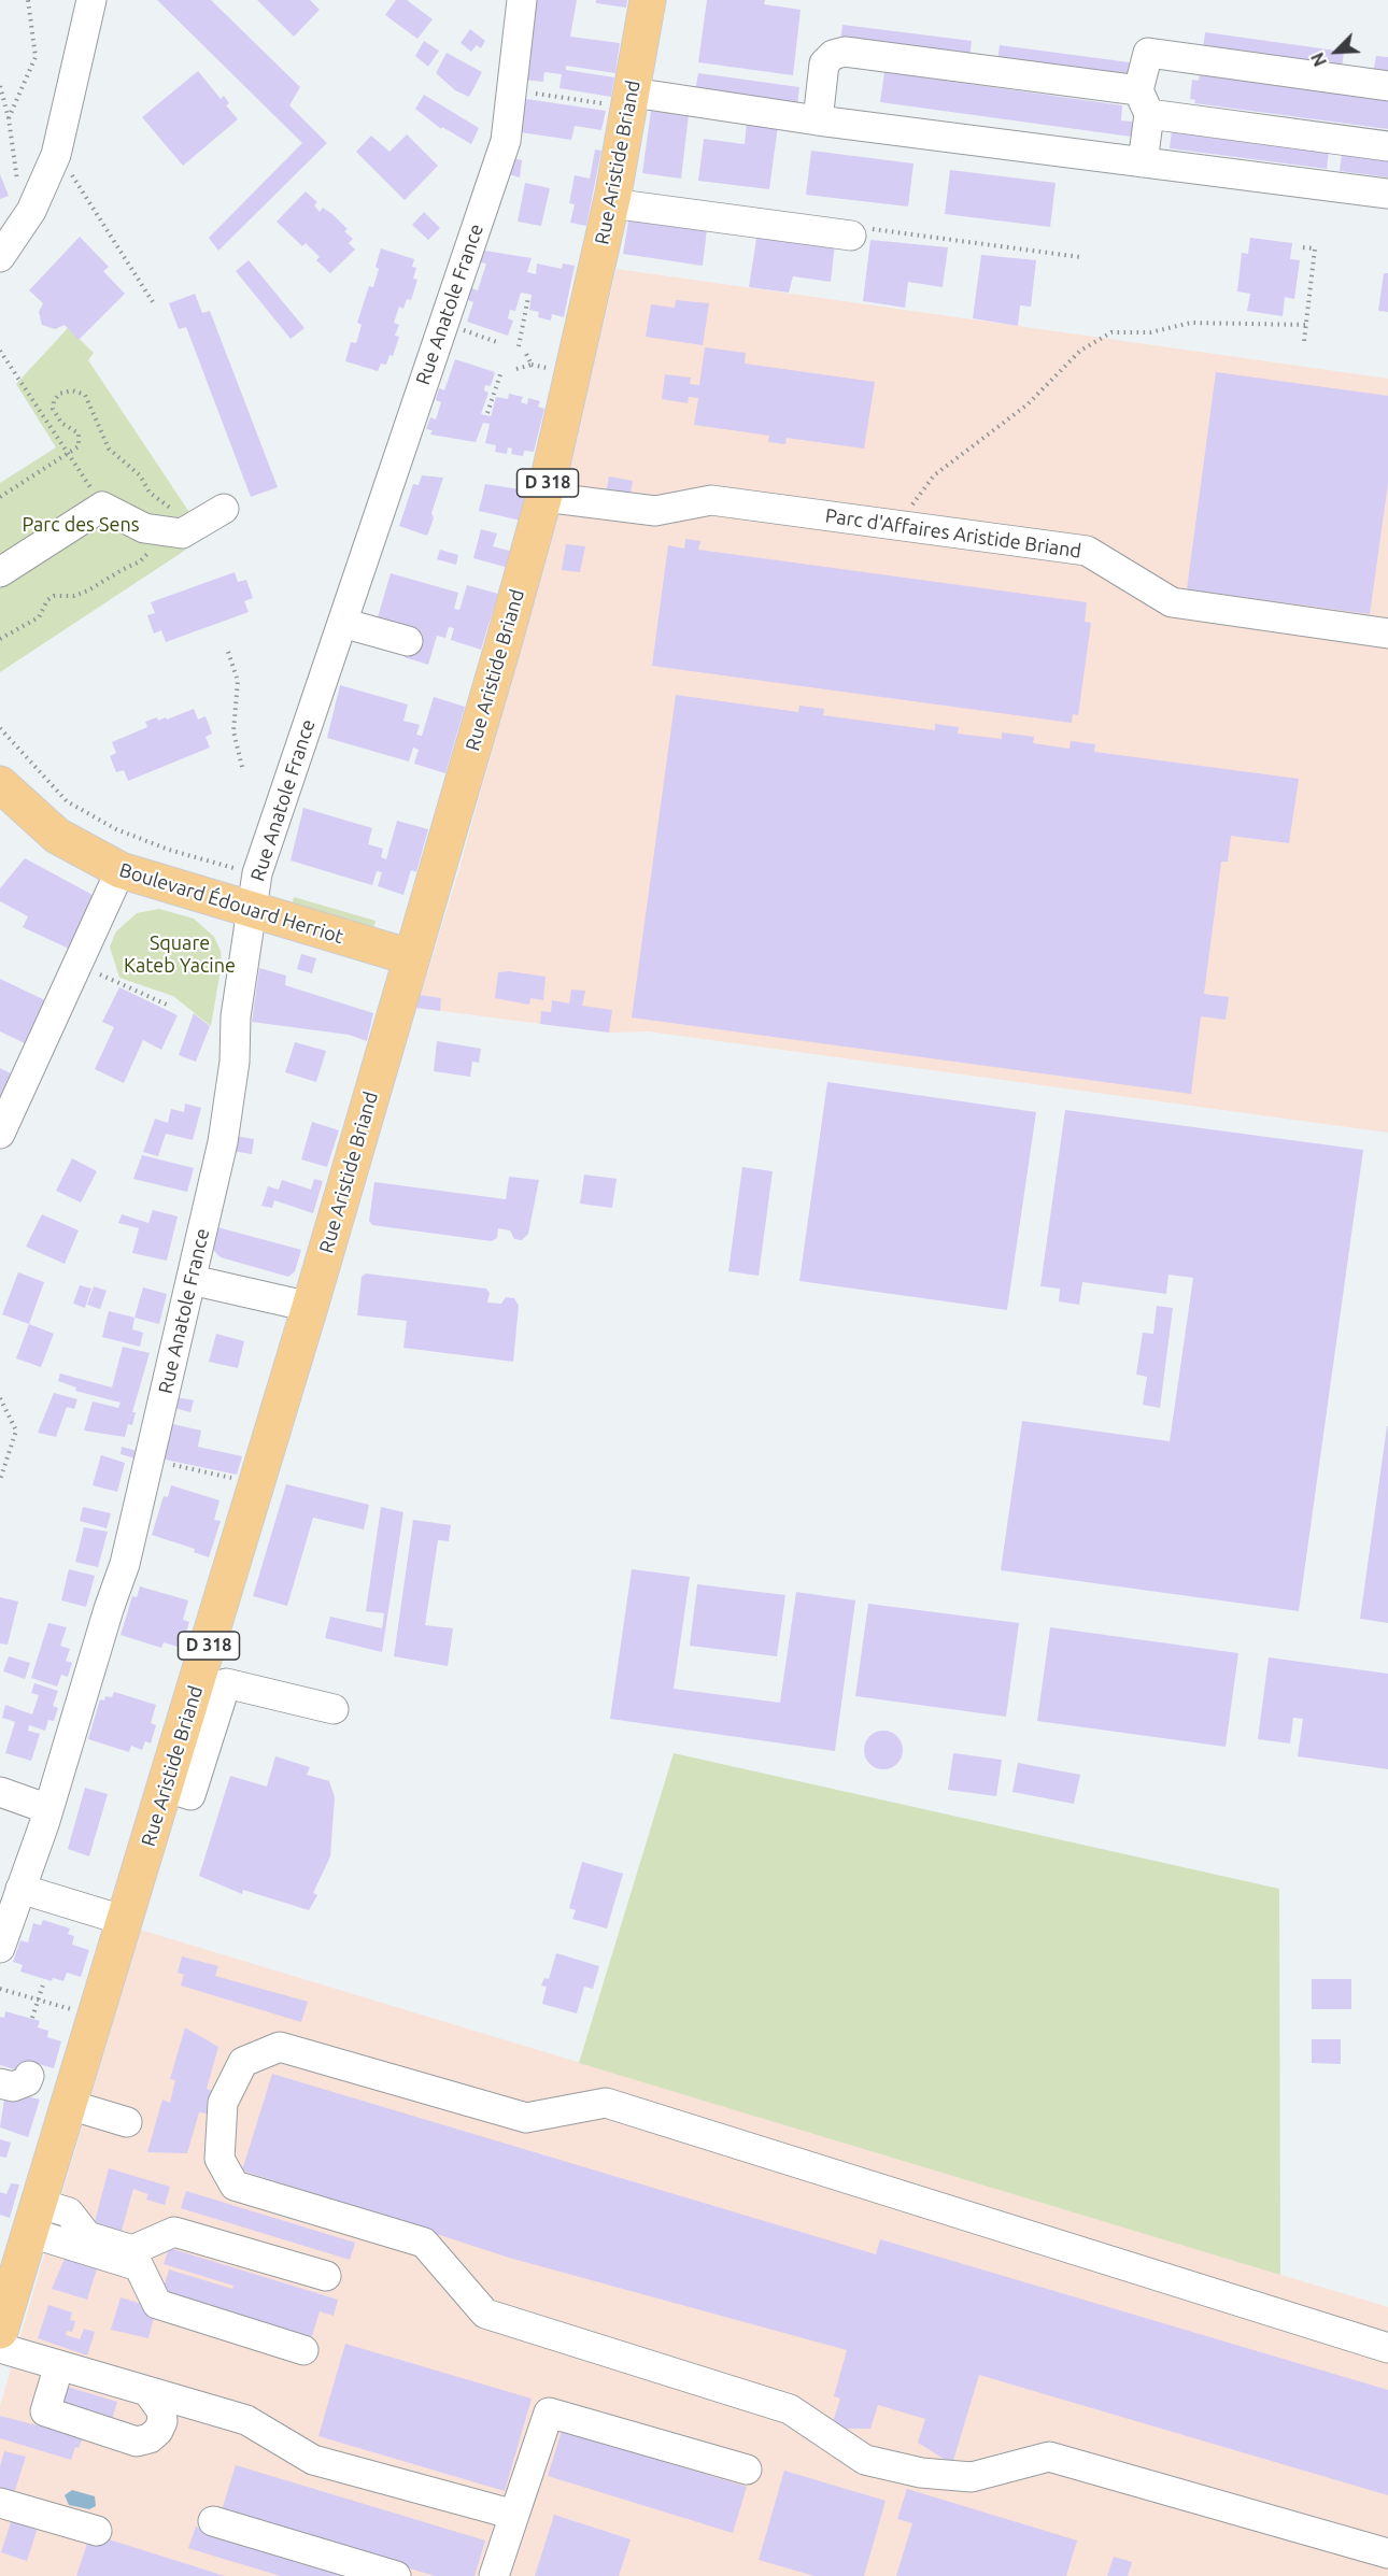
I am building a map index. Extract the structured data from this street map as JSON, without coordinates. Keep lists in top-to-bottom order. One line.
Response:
{"streets":{"main road":["Rue Aristide Briand","D 318","Boulevard Édouard Herriot"],"street":["Rue Anatole France","Parc d'Affaires Aristide Briand"]},"crossings":[["Rue Aristide Briand","Parc d'Affaires Aristide Briand"],["Rue Aristide Briand","Boulevard Édouard Herriot"],["Rue Anatole France","Boulevard Édouard Herriot"]],"parks":["Parc des Sens","Square Kateb Yacine"],"north":"bottom left"}
